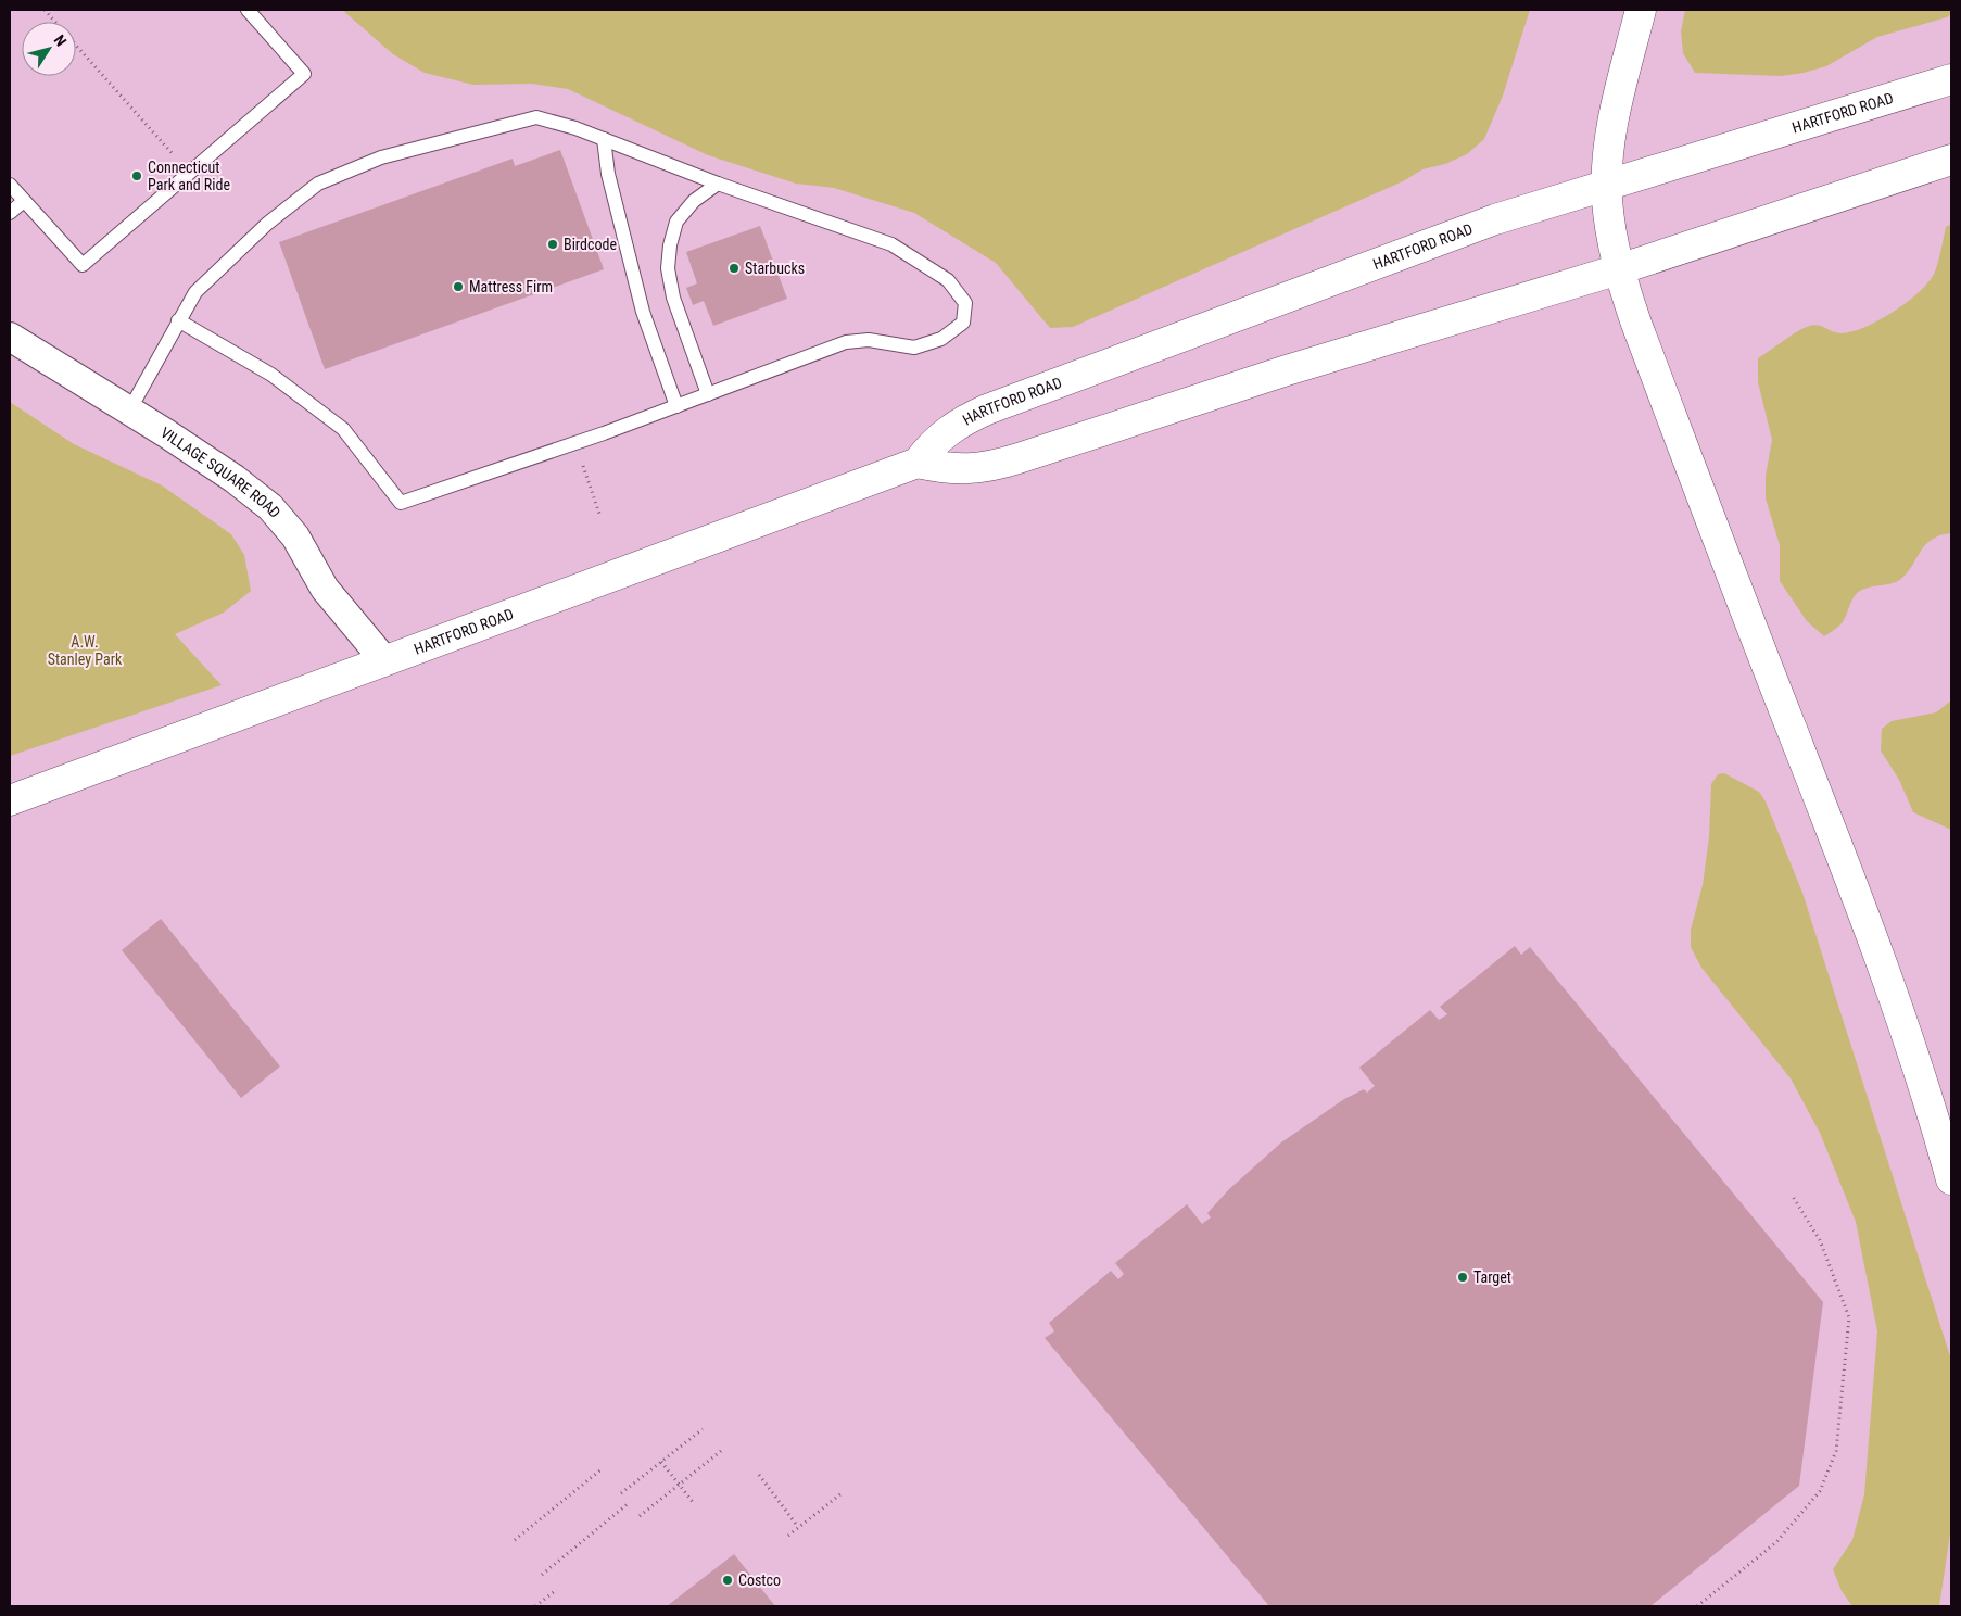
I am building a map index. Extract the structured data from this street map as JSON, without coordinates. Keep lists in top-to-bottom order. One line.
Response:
{"streets":{"main road":["HARTFORD ROAD"],"street":["VILLAGE SQUARE ROAD"]},"crossings":[["HARTFORD ROAD","VILLAGE SQUARE ROAD"]],"parks":["A.W. Stanley Park"],"places":["Connecticut Park and Ride","Birdcode","Starbucks","Mattress Firm","Target","Costco"],"north":"top right"}
